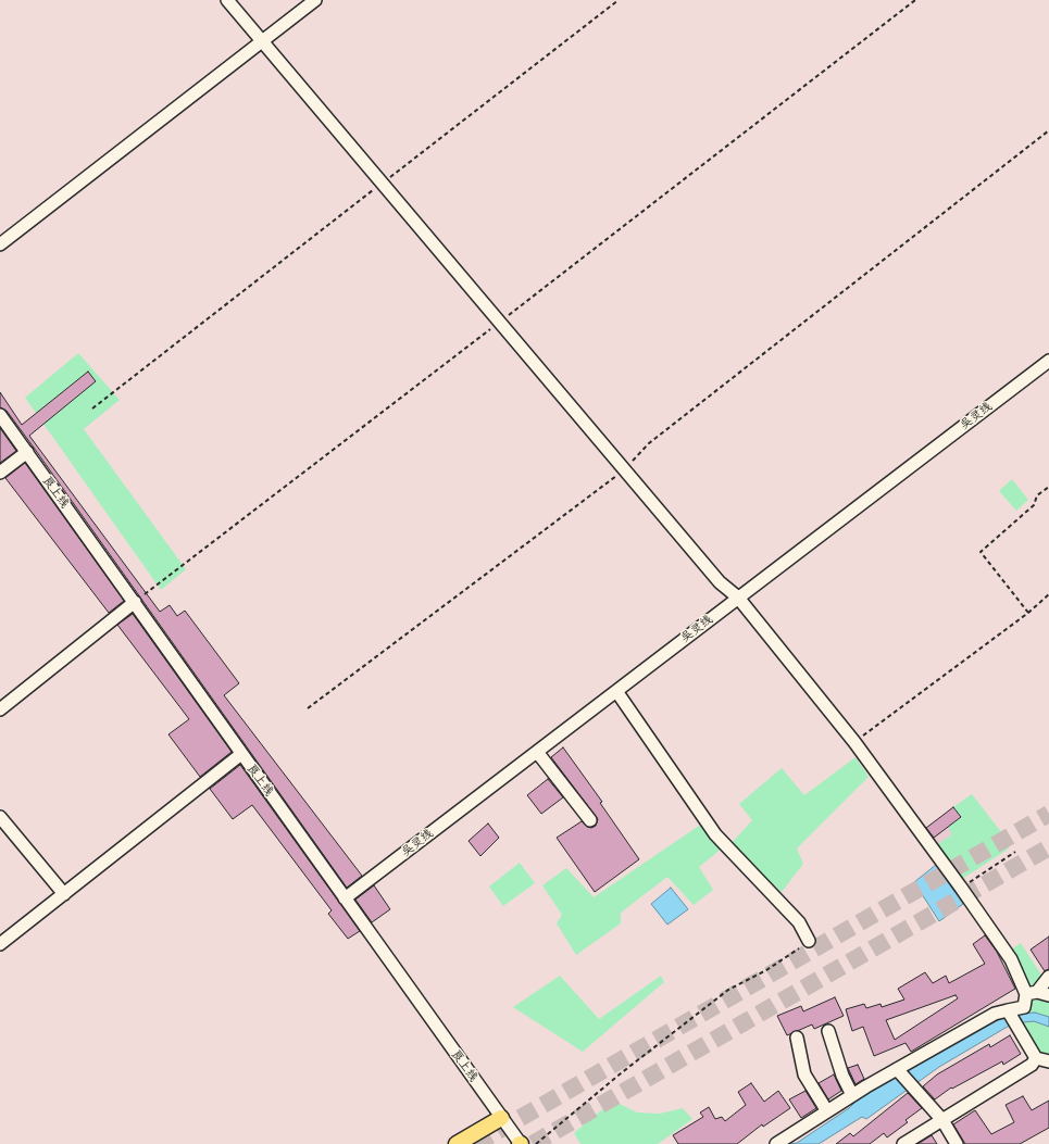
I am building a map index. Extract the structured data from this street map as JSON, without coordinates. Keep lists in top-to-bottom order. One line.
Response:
{"streets":{"street":["吴灵线","良上线"]},"crossings":[["吴灵线","良上线"]]}
